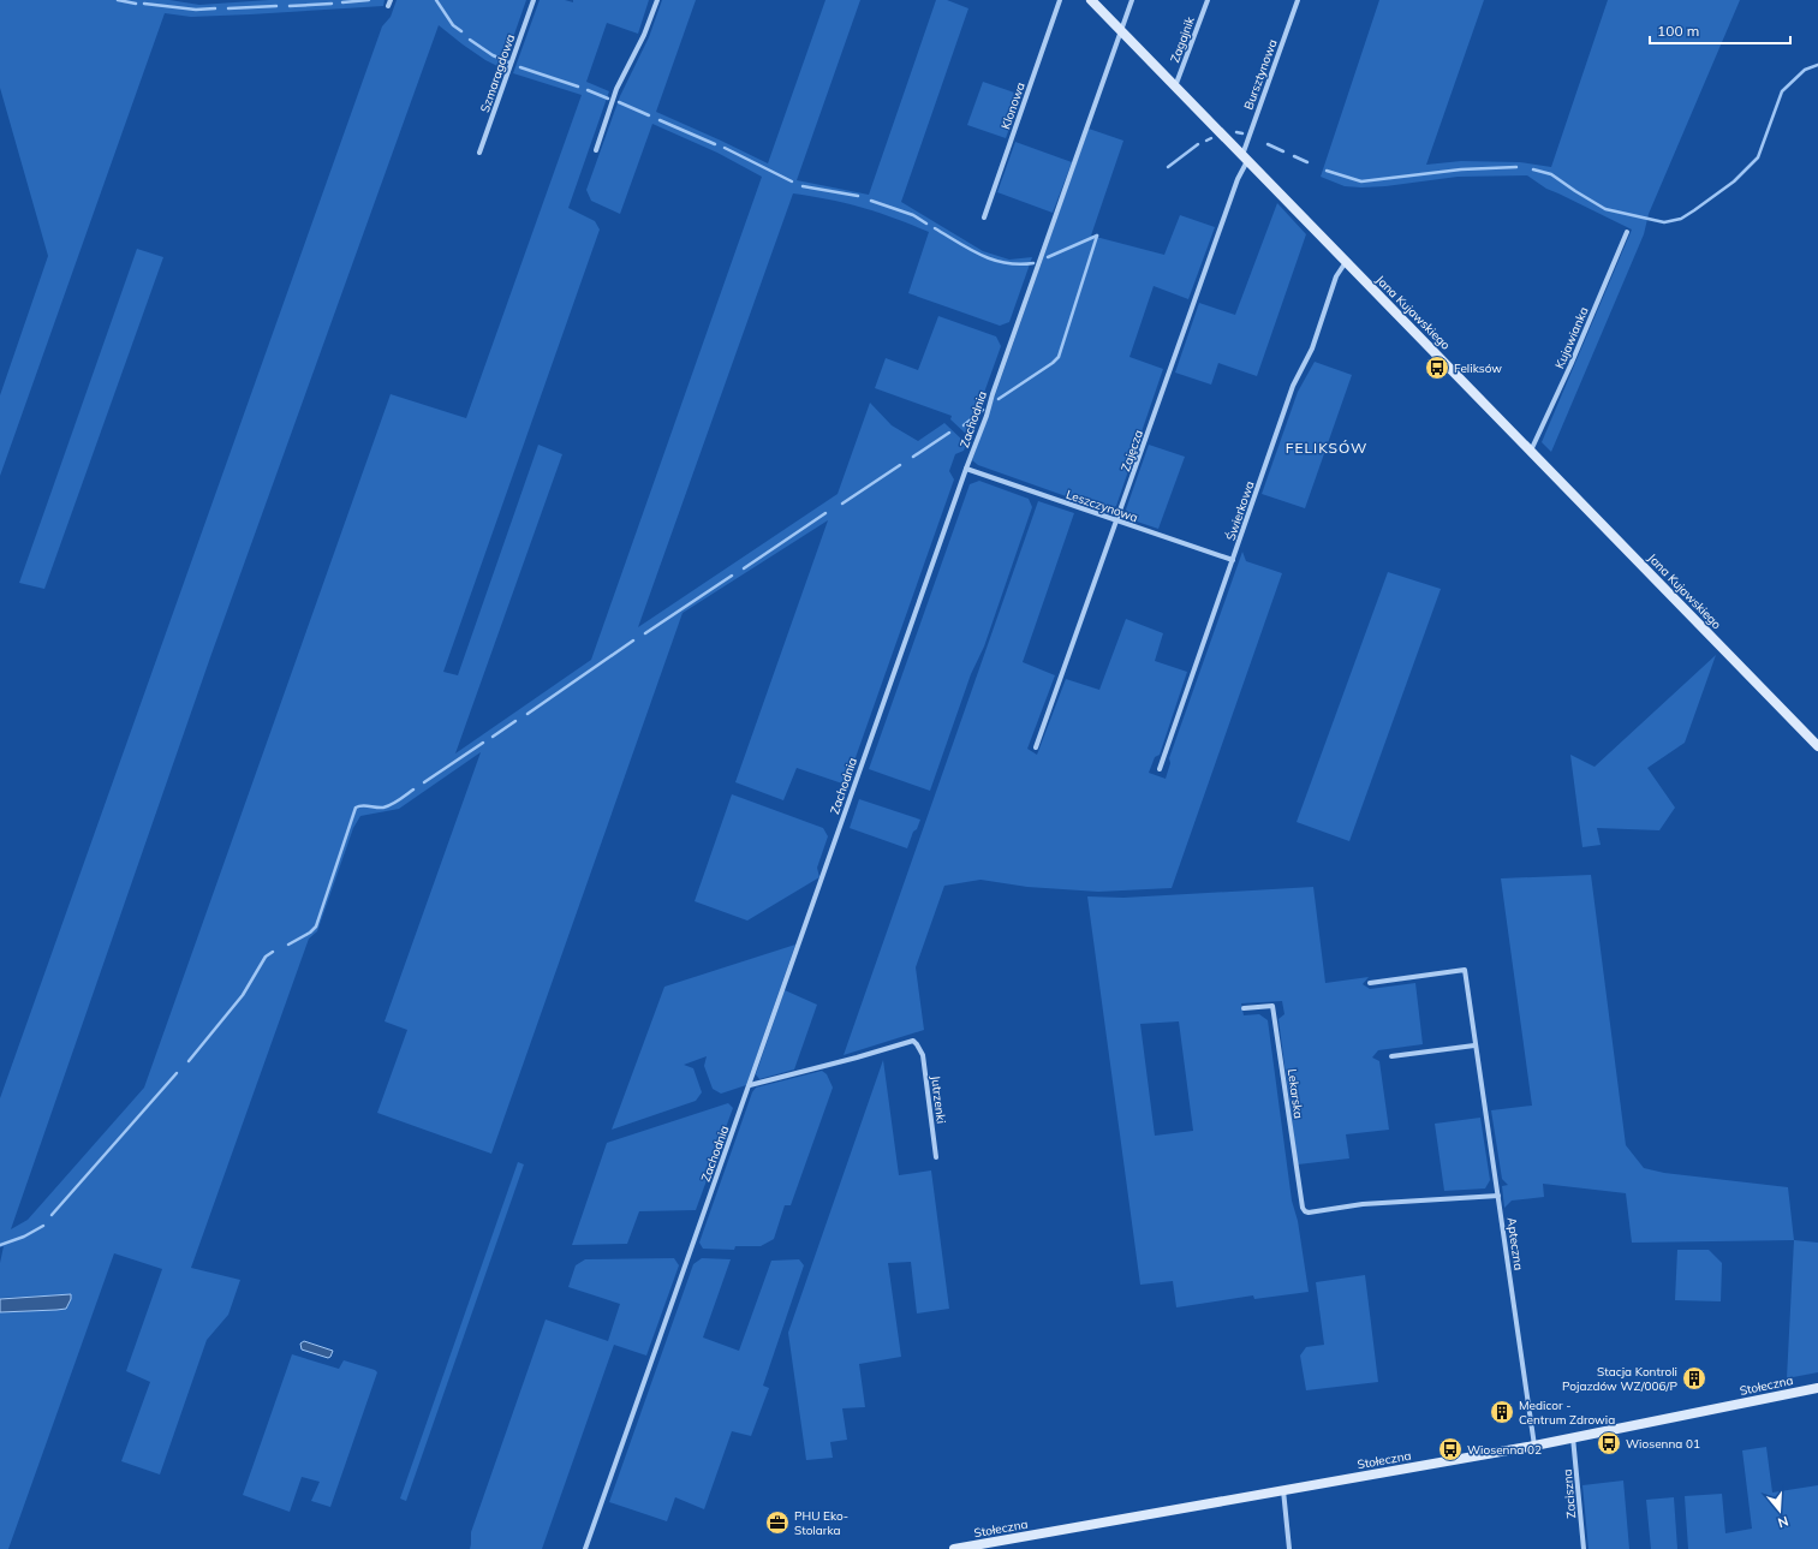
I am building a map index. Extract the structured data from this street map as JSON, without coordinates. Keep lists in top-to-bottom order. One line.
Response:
{"streets":{"main road":["Jana Kujawskiego","Stołeczna"],"street":["Zagajnik","Szmaragdowa","Bursztynowa","Klonowa","Kujawianka","Zachodnia","Zajęcza","Leszczynowa","Świerkowa","Lekarska","Jutrzenki","Apteczna","Zaciszna"]},"crossings":[["Zagajnik","Jana Kujawskiego"],["Bursztynowa","Jana Kujawskiego"],["Bursztynowa","Zajęcza"],["Jana Kujawskiego","Kujawianka"],["Jana Kujawskiego","Zachodnia"],["Jana Kujawskiego","Zajęcza"],["Jana Kujawskiego","Świerkowa"],["Zachodnia","Leszczynowa"],["Zachodnia","Jutrzenki"],["Zajęcza","Leszczynowa"],["Leszczynowa","Świerkowa"],["Lekarska","Apteczna"],["Apteczna","Stołeczna"],["Stołeczna","Zaciszna"]],"districts":["FELIKSÓW"],"places":{"bus stop":["Feliksów","Wiosenna 01","Wiosenna 02"],"building":["Stacja Kontroli Pojazdów WZ/006/P","Medicor - Centrum Zdrowia"],"office":["PHU Eko- Stolarka"]},"scale_bar":"100 m","north":"bottom"}
